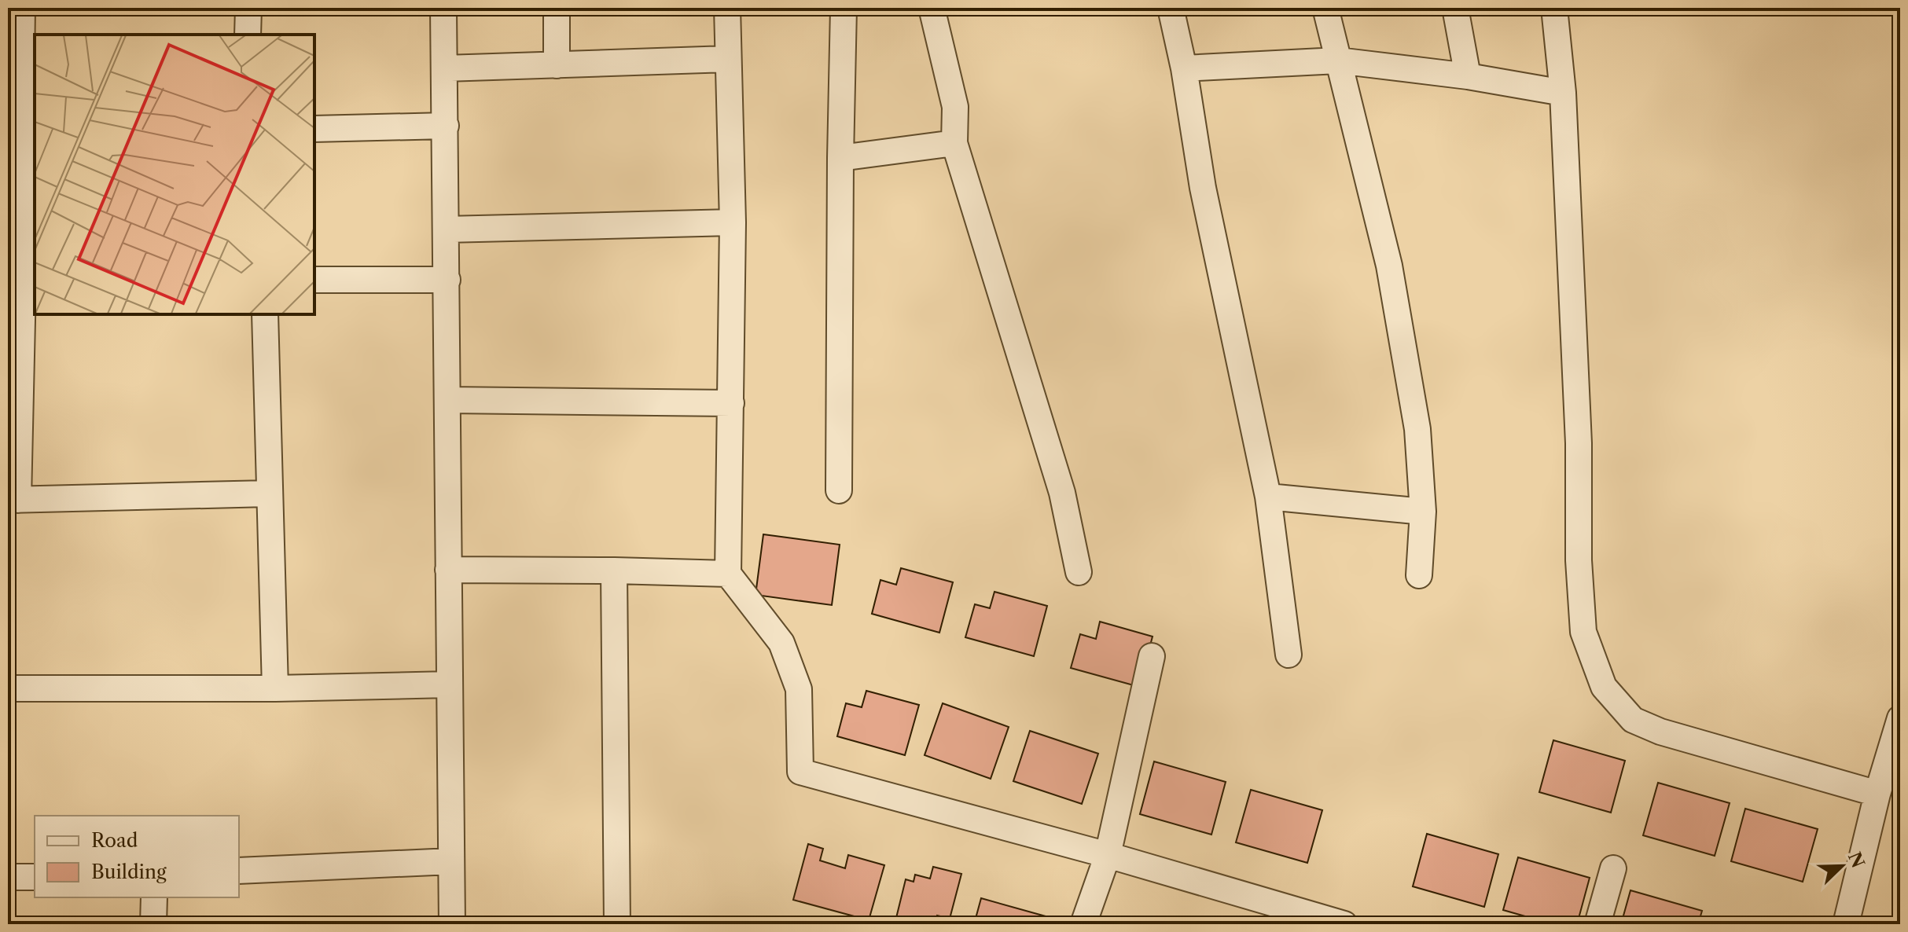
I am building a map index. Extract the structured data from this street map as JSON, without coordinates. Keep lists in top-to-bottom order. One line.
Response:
{"legend":["Road","Building"],"north":"top right"}
